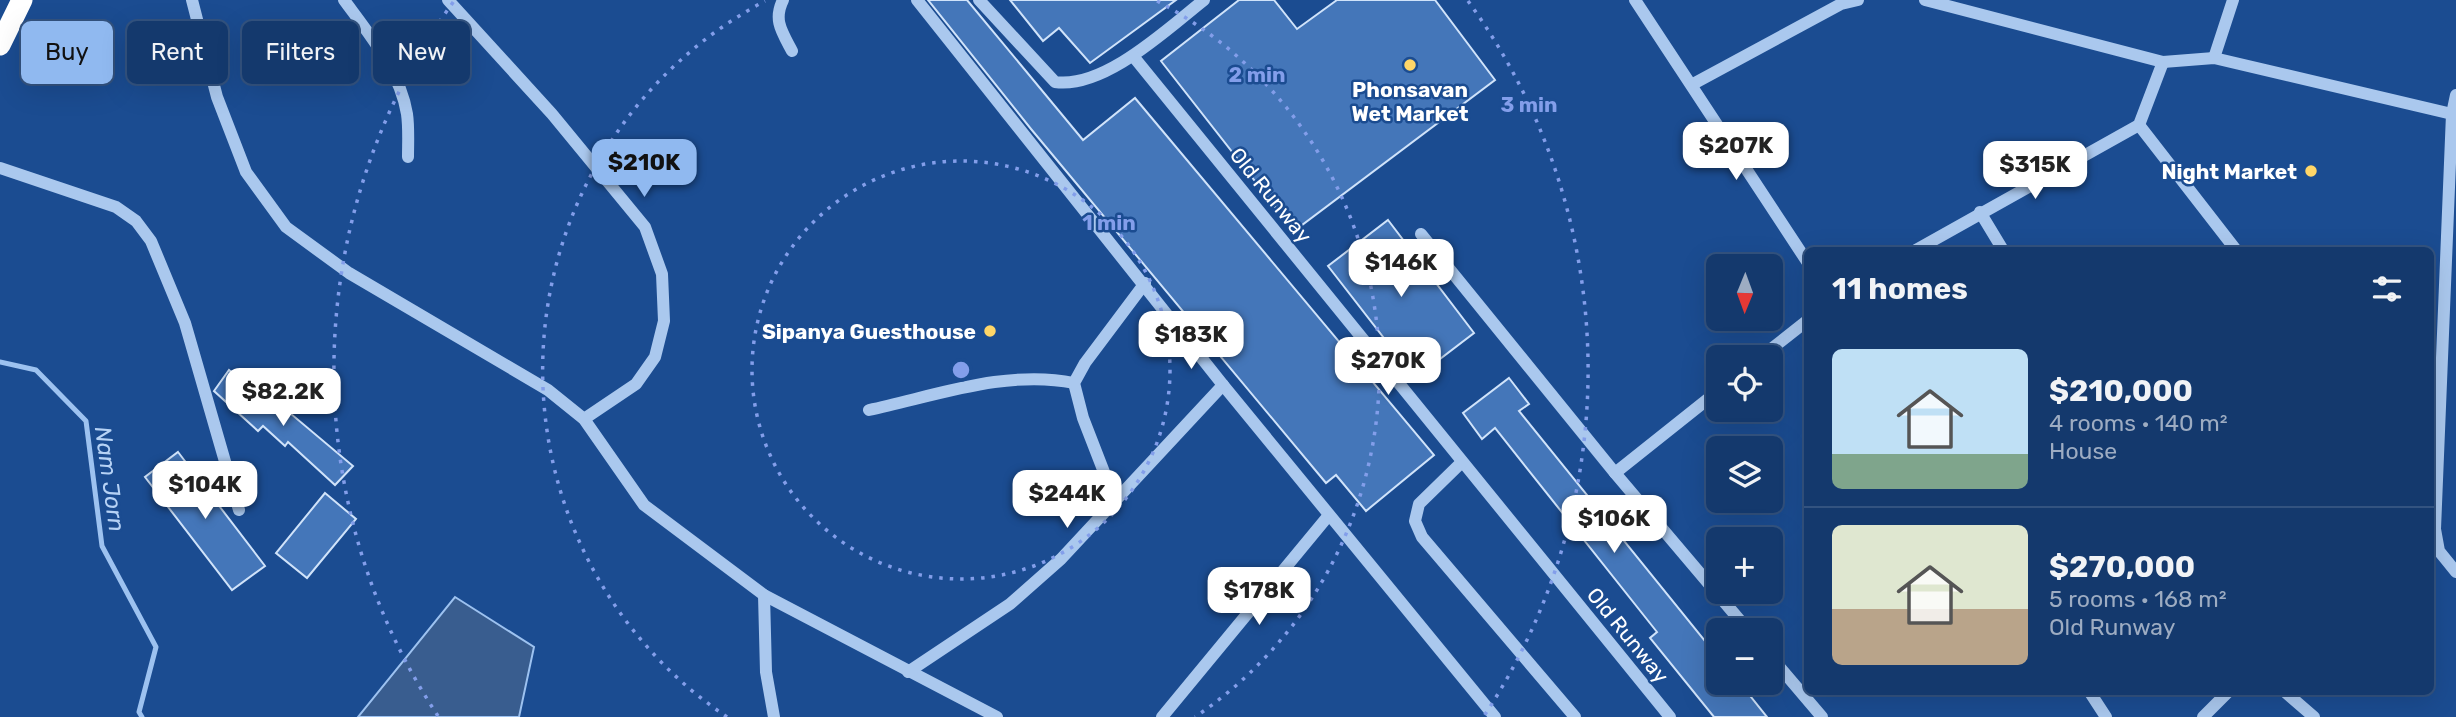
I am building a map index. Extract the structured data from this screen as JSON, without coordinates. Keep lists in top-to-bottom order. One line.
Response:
{"streets":{"street":["Old Runway"]},"water":["Nam Jorn"],"places":["Phonsavan Wet Market","Night Market","Sipanya Guesthouse"],"north":"bottom","page":{"chip":["Buy","Rent","Filters","New"],"price":["$207K","$210K","$315K","$146K","$183K","$270K","$82.2K","$104K","$244K","$106K","$178K"],"heading":"11 homes","map_buttons":["+","−"],"list":[{"name":"$210,000","note":"4 rooms · 140 m² · House"},{"name":"$270,000","note":"5 rooms · 168 m² · Old Runway"}]},"rings":["2 min","3 min","1 min"]}
